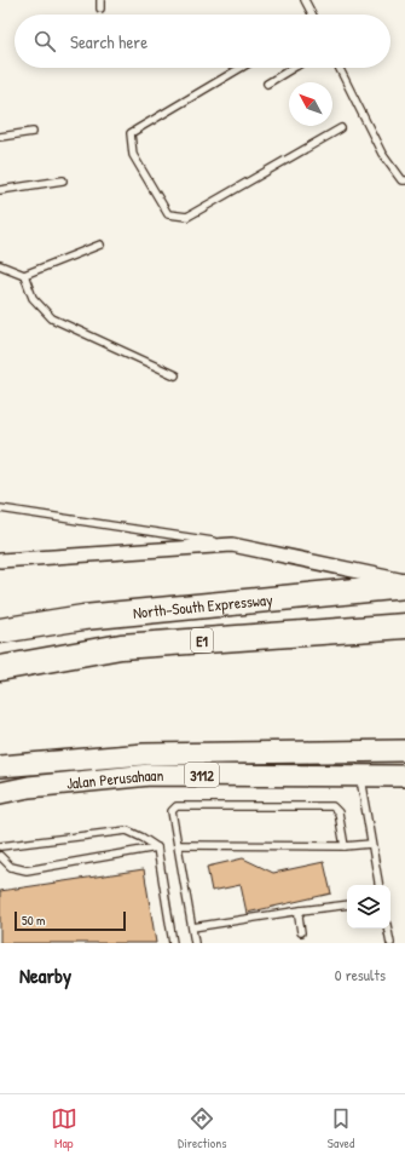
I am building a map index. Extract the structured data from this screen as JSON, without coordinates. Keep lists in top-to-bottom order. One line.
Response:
{"streets":{"highway":["North–South Expressway","E1"],"main road":["3112","Jalan Perusahaan"]},"scale_bar":"50 m","north":"top left","page":{"search":"Search here","scale":"50 m","heading":["Nearby","0 results"],"nav":["Map","Directions","Saved"]}}
